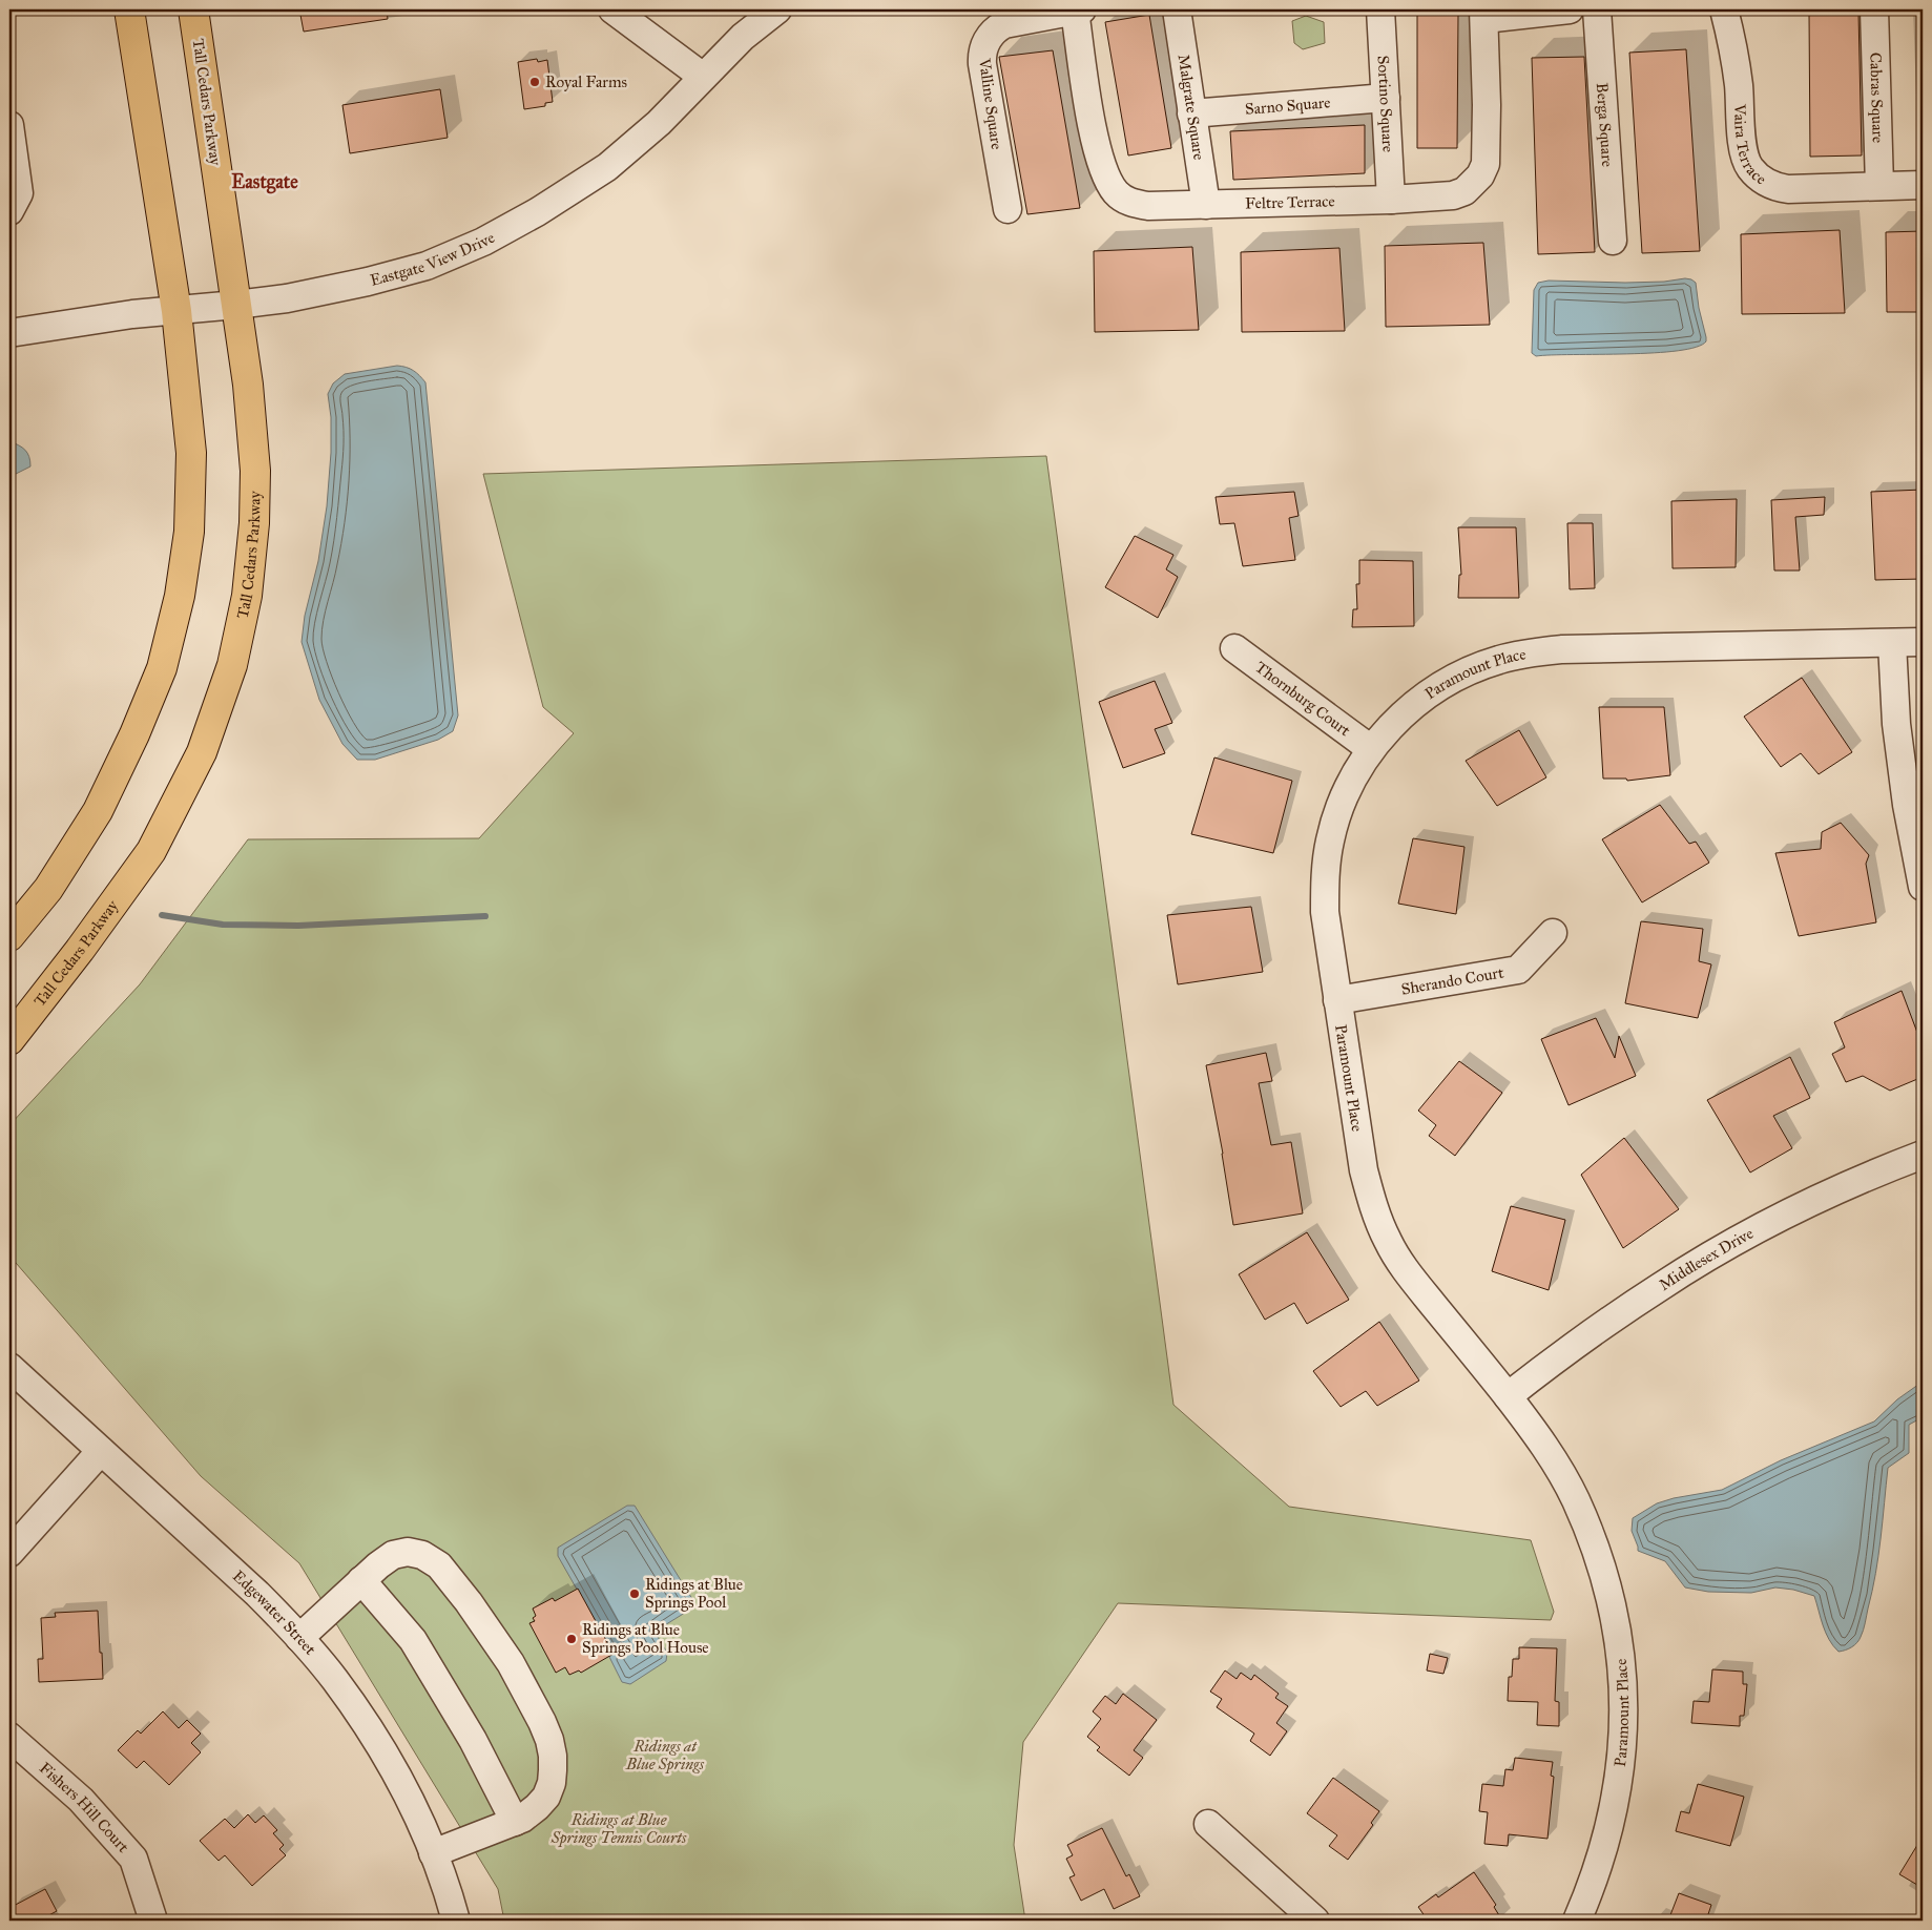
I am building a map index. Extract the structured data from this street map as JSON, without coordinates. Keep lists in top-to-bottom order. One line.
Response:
{"streets":{"main road":["Tall Cedars Parkway"],"street":["Cabras Square","Valline Square","Sortino Square","Sarno Square","Malgrate Square","Berga Square","Vaira Terrace","Feltre Terrace","Eastgate View Drive","Paramount Place","Thornburg Court","Sherando Court","Middlesex Drive","Edgewater Street","Fishers Hill Court"]},"crossings":[["Cabras Square","Vaira Terrace"],["Tall Cedars Parkway","Eastgate View Drive"],["Valline Square","Feltre Terrace"],["Sortino Square","Sarno Square"],["Sortino Square","Feltre Terrace"],["Sarno Square","Malgrate Square"],["Malgrate Square","Feltre Terrace"],["Paramount Place","Thornburg Court"],["Paramount Place","Sherando Court"],["Paramount Place","Middlesex Drive"]],"districts":["Eastgate"],"parks":["Ridings at Blue Springs","Ridings at Blue Springs Tennis Courts"],"places":["Royal Farms","Ridings at Blue Springs Pool","Ridings at Blue Springs Pool House"]}
